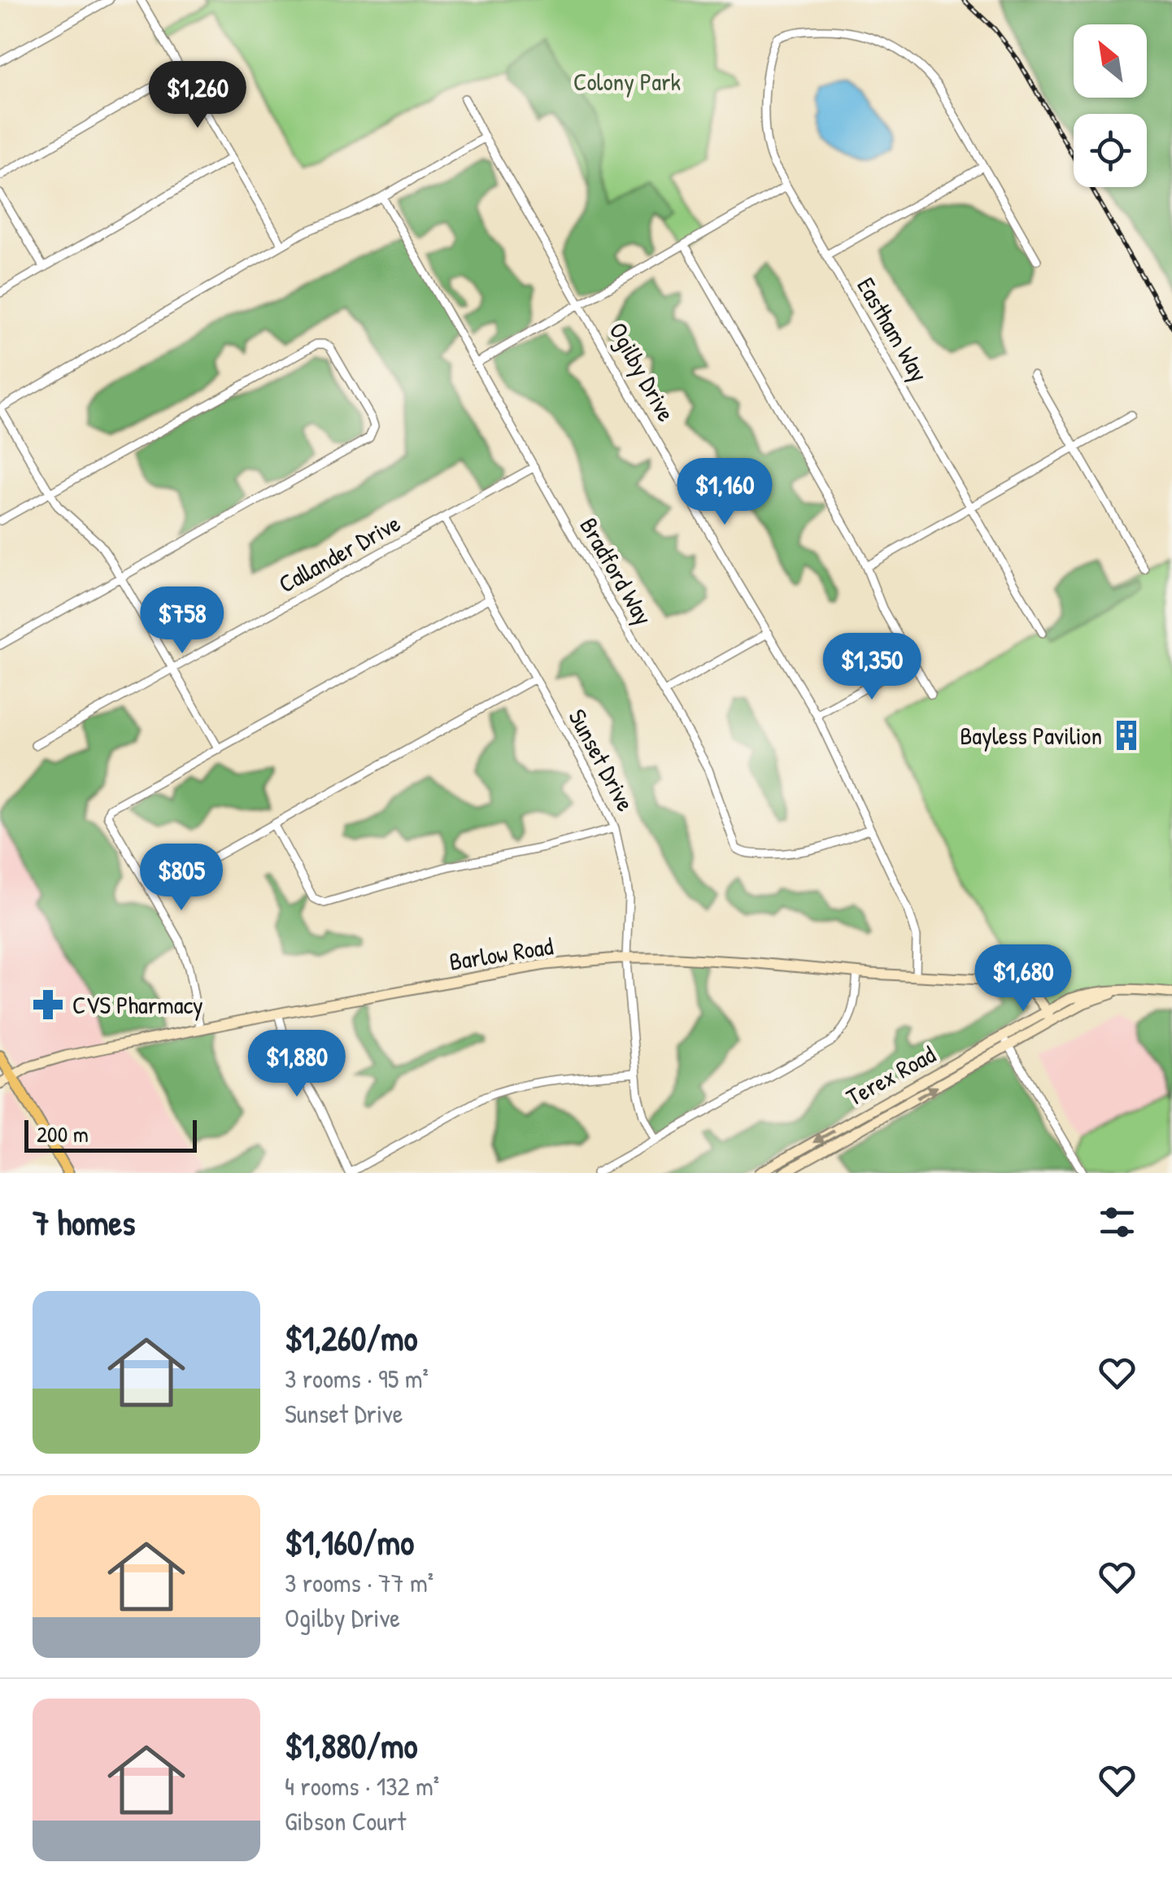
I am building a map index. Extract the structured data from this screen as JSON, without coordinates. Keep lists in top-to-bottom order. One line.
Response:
{"streets":{"street":["Eastham Way","Ogilby Drive","Callander Drive","Bradford Way","Sunset Drive","Barlow Road","Terex Road"]},"crossings":[["Ogilby Drive","Bradford Way"],["Ogilby Drive","Barlow Road"],["Callander Drive","Bradford Way"],["Callander Drive","Sunset Drive"],["Sunset Drive","Barlow Road"],["Barlow Road","Terex Road"]],"parks":["Colony Park"],"places":{"building":["Bayless Pavilion"],"pharmacy":["CVS Pharmacy"]},"scale_bar":"200 m","north":"top left","page":{"price":["$1,260","$1,160","$758","$1,350","$805","$1,680","$1,880"],"scale":"200 m","heading":"7 homes","list":[{"name":"$1,260/mo","note":"3 rooms · 95 m² · Sunset Drive"},{"name":"$1,160/mo","note":"3 rooms · 77 m² · Ogilby Drive"},{"name":"$1,880/mo","note":"4 rooms · 132 m² · Gibson Court"}]}}
